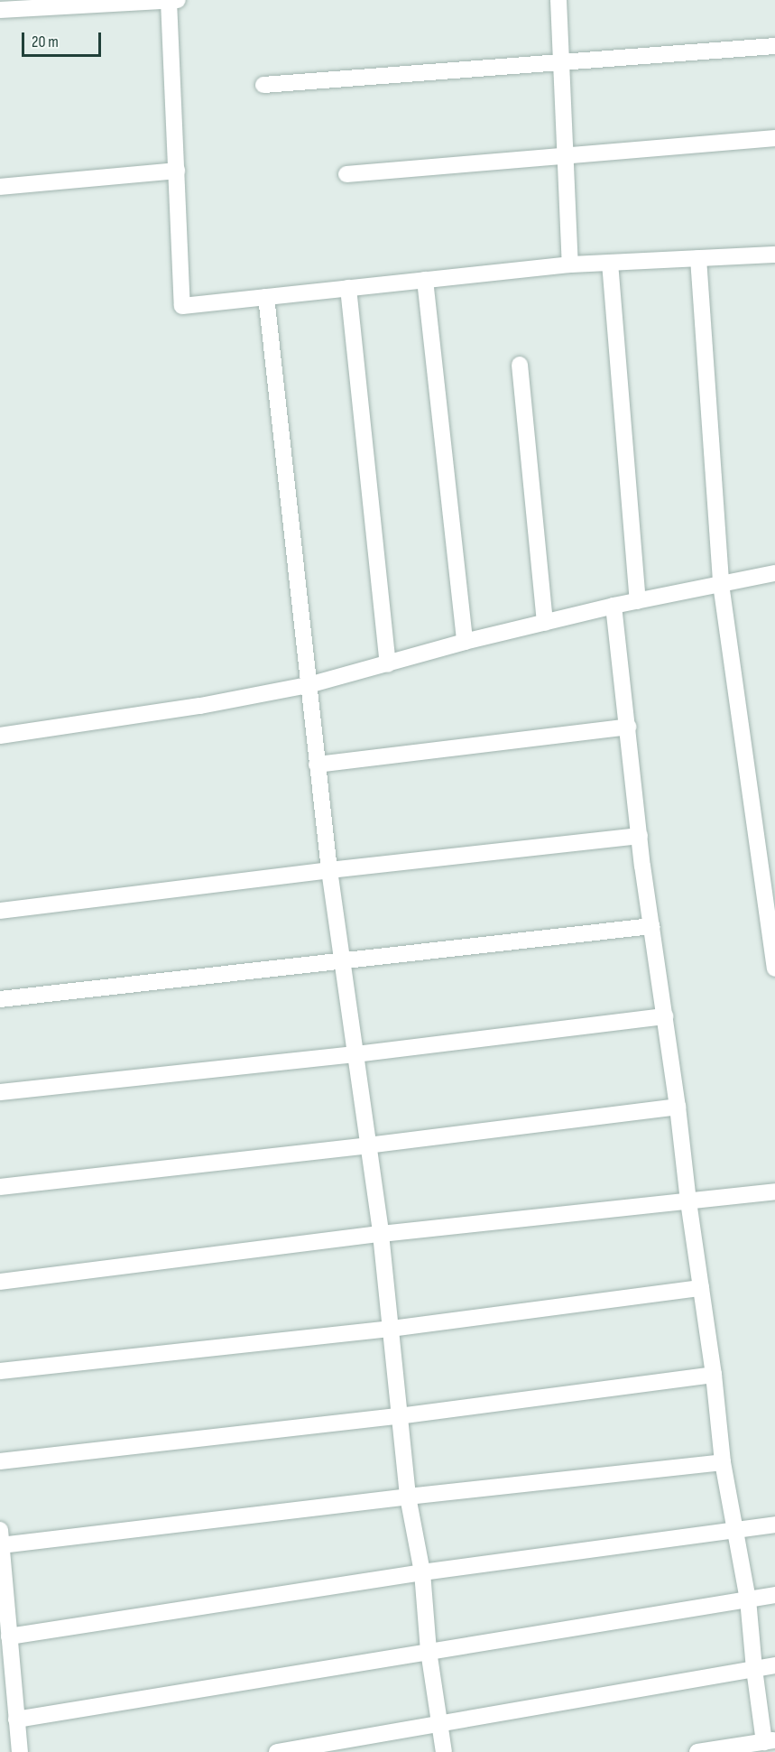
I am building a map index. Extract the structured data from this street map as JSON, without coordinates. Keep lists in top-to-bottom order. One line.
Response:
{"scale_bar":"20 m"}
